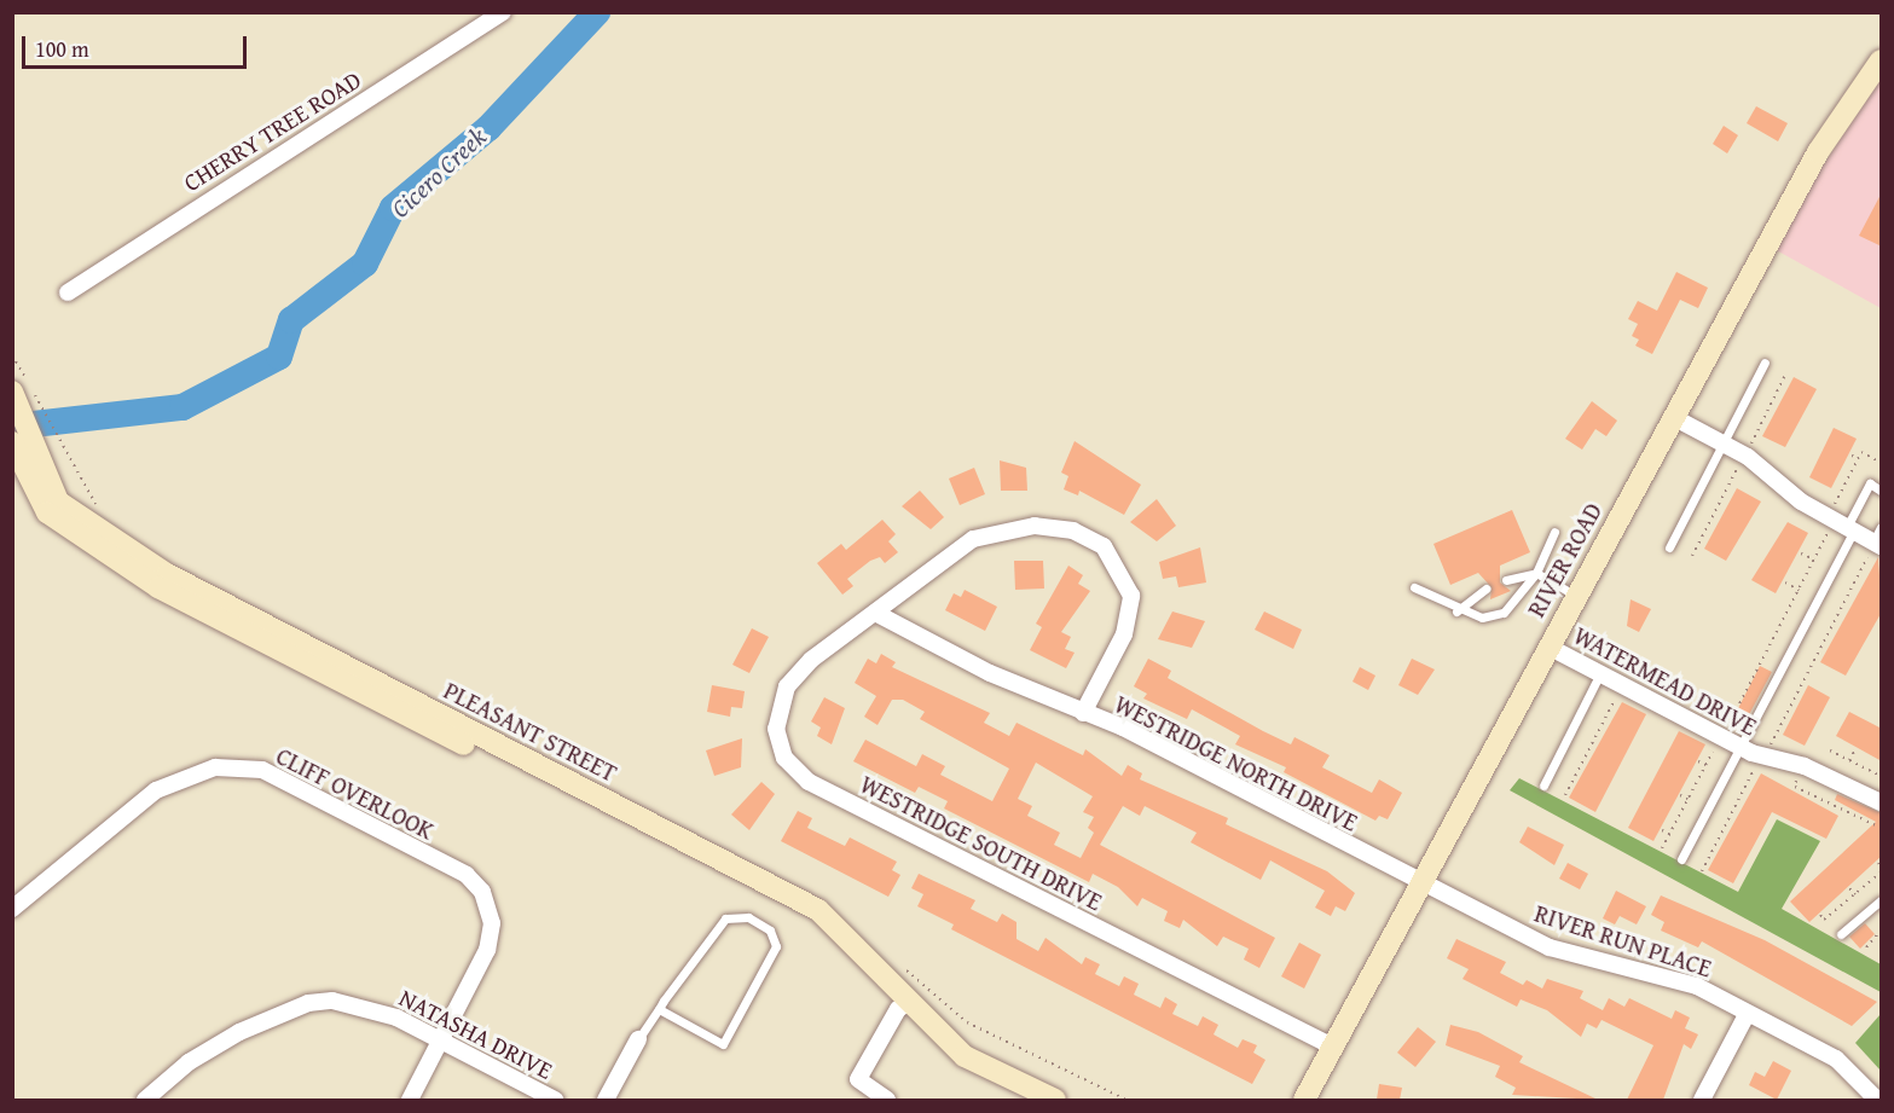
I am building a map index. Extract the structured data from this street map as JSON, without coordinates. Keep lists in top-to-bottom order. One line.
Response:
{"streets":{"main road":["RIVER ROAD","PLEASANT STREET"],"street":["CHERRY TREE ROAD","WATERMEAD DRIVE","WESTRIDGE NORTH DRIVE","CLIFF OVERLOOK","WESTRIDGE SOUTH DRIVE","RIVER RUN PLACE","NATASHA DRIVE"]},"crossings":[["RIVER ROAD","WATERMEAD DRIVE"],["RIVER ROAD","WESTRIDGE NORTH DRIVE"],["RIVER ROAD","WESTRIDGE SOUTH DRIVE"],["RIVER ROAD","RIVER RUN PLACE"],["WESTRIDGE NORTH DRIVE","WESTRIDGE SOUTH DRIVE"],["WESTRIDGE NORTH DRIVE","RIVER RUN PLACE"],["CLIFF OVERLOOK","NATASHA DRIVE"]],"water":["Cicero Creek"],"scale_bar":"100 m"}
